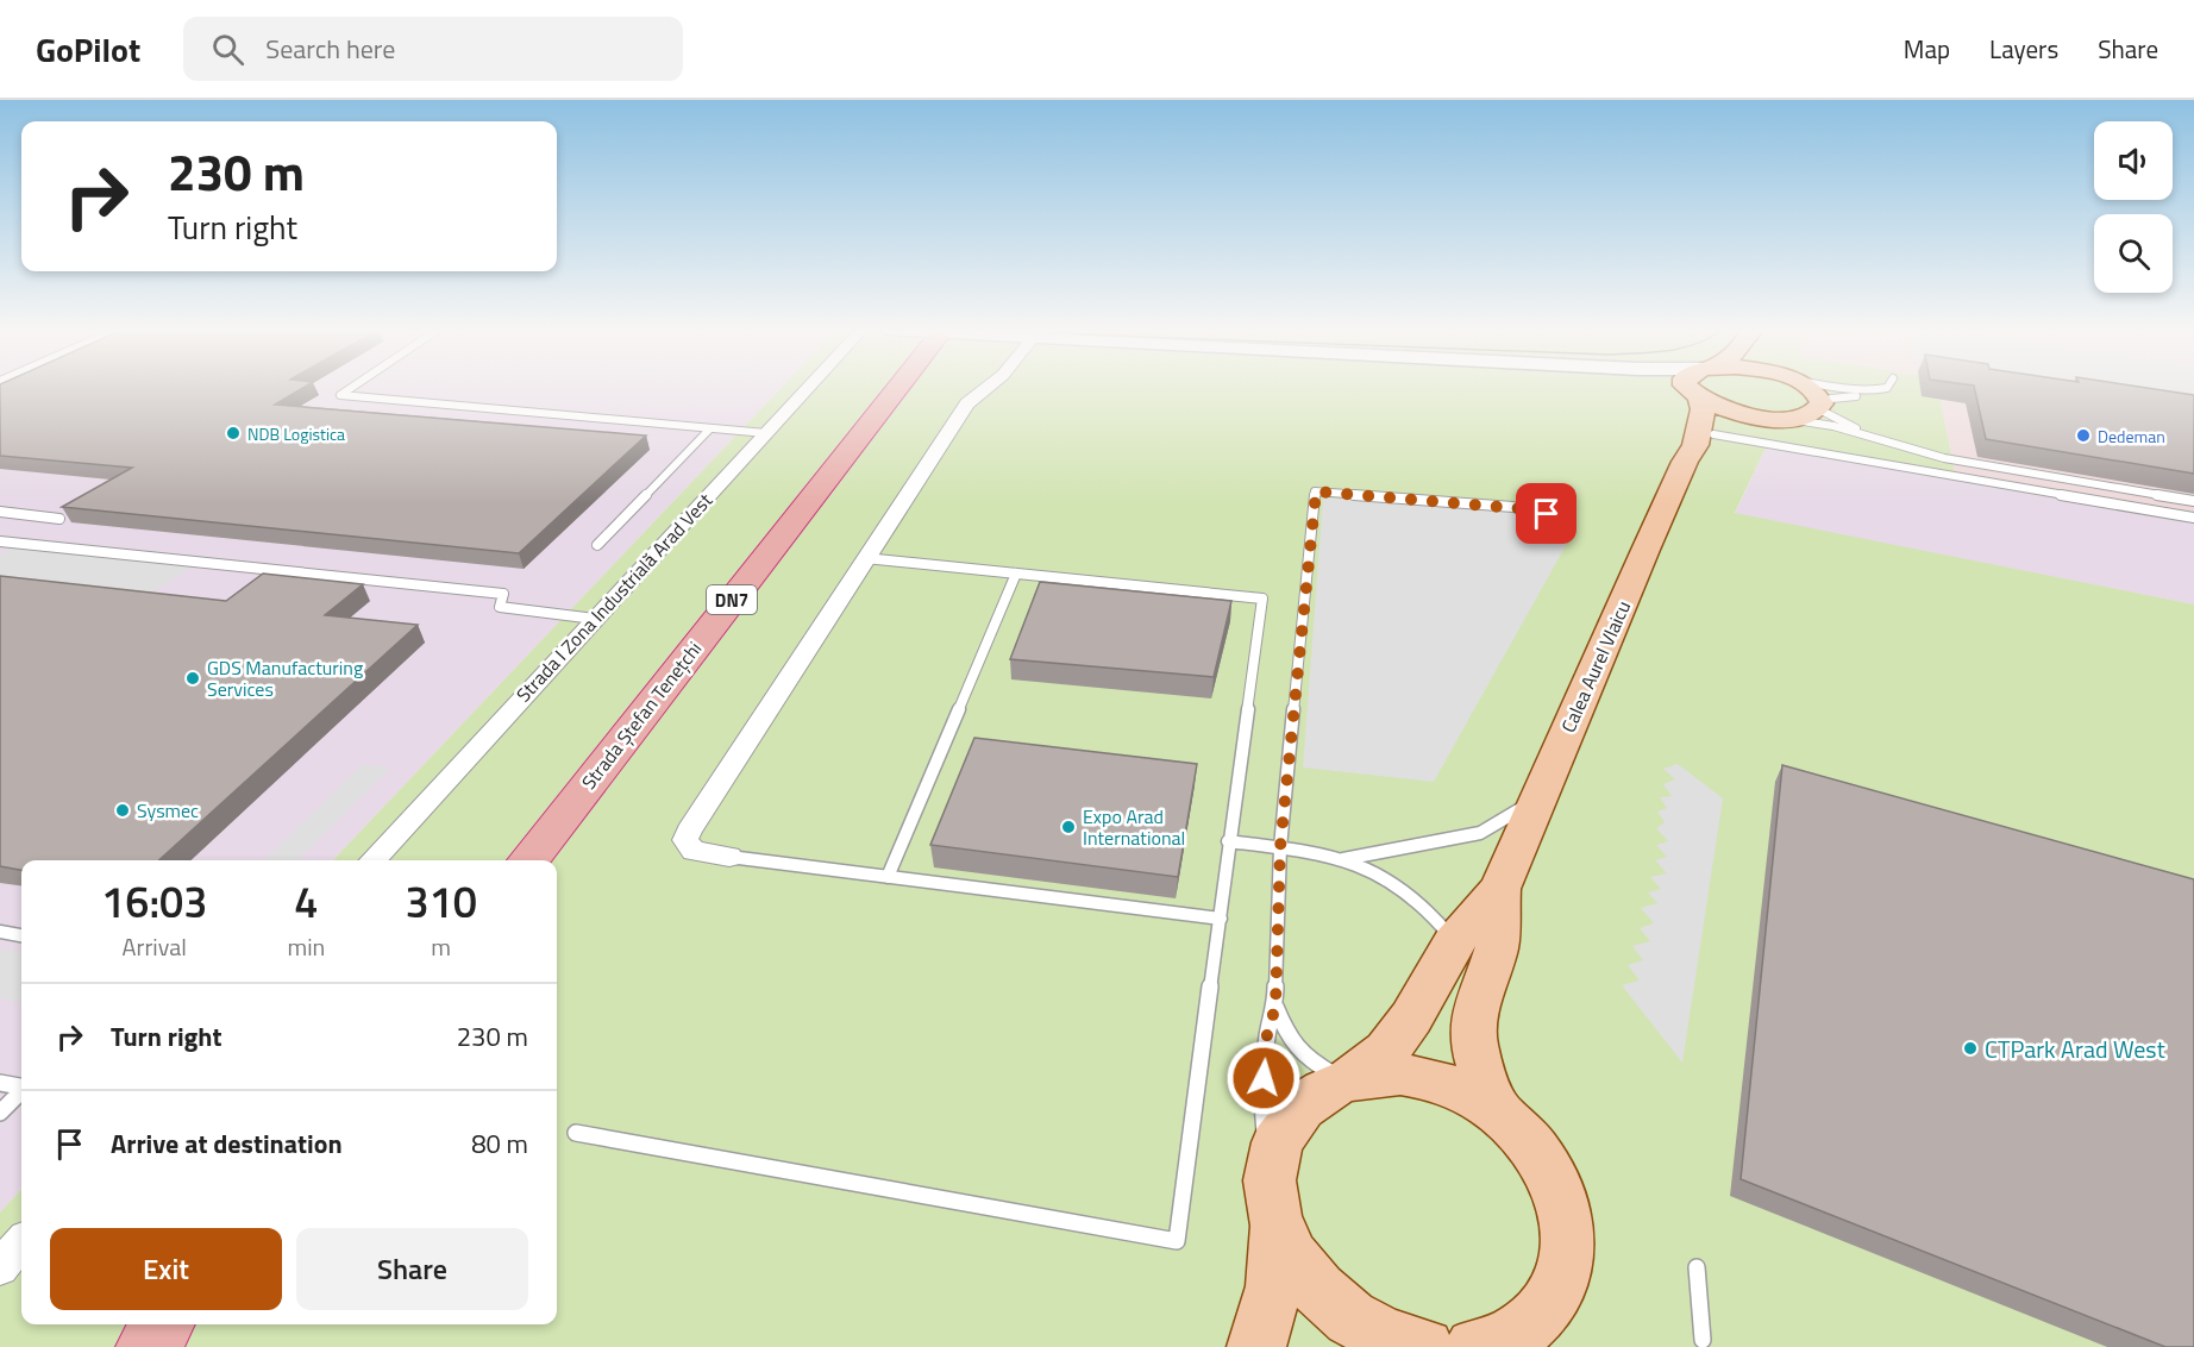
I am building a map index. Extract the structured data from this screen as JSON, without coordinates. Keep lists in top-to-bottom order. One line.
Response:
{"streets":{"highway":["DN7","Strada Ștefan Tenețchi"],"main road":["Calea Aurel Vlaicu"],"street":["Strada I Zona Industrială Arad Vest"]},"places":["NDB Logistica","Dedeman","GDS Manufacturing Services","Sysmec","Expo Arad International","CTPark Arad West"],"page":{"header":"GoPilot","search":"Search here","nav":["Map","Layers","Share"],"turn":["230 m","Turn right"],"eta":["16:03","Arrival","4","min","310","m"],"list":[{"name":"Turn right","value":"230 m"},{"name":"Arrive at destination","value":"80 m"}],"buttons":["Exit","Share"]}}
